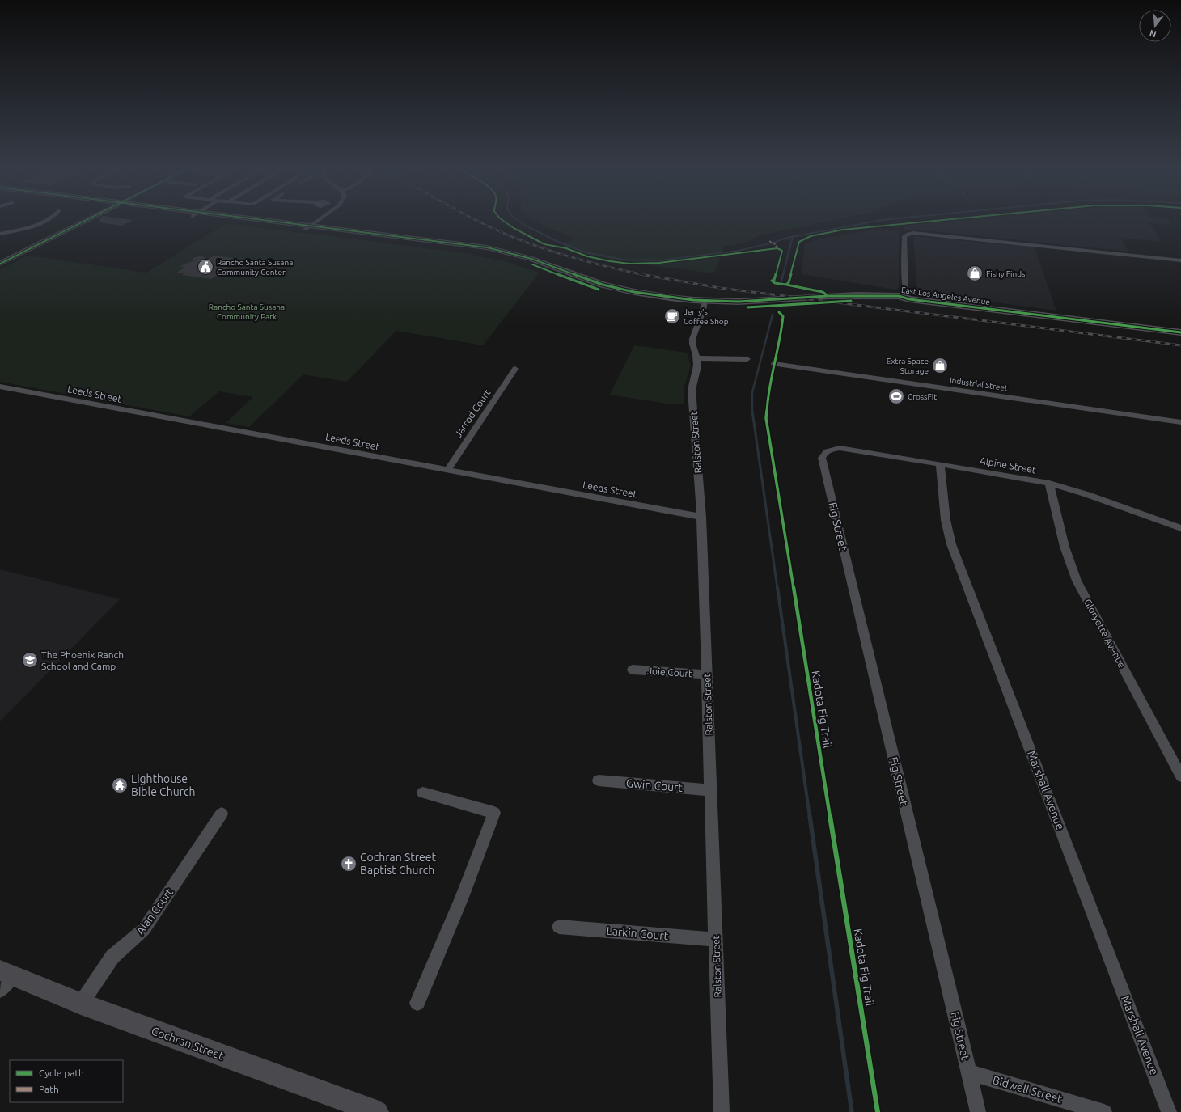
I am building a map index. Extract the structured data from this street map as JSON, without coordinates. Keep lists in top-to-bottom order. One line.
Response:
{"streets":{"main road":["East Los Angeles Avenue","Cochran Street"],"street":["Industrial Street","Leeds Street","Jarrod Court","Ralston Street","Alpine Street","Fig Street","Gloryette Avenue","Joie Court","Gwin Court","Marshall Avenue","Alan Court","Larkin Court","Bidwell Street"],"cycle path":["Kadota Fig Trail"]},"crossings":[["East Los Angeles Avenue","Ralston Street"],["Leeds Street","Jarrod Court"],["Leeds Street","Ralston Street"],["Ralston Street","Joie Court"],["Ralston Street","Gwin Court"],["Ralston Street","Larkin Court"],["Alpine Street","Fig Street"],["Alpine Street","Gloryette Avenue"],["Alpine Street","Marshall Avenue"],["Fig Street","Bidwell Street"],["Alan Court","Cochran Street"]],"parks":["Rancho Santa Susana Community Park"],"places":{"public building":["Rancho Santa Susana Community Center"],"shop":["Fishy Finds","Extra Space Storage"],"cafe":["Jerry's Coffee Shop"],"sports":["CrossFit"],"school or university":["The Phoenix Ranch School and Camp"],"temple":["Lighthouse Bible Church"],"church":["Cochran Street Baptist Church"]},"legend":["Cycle path","Path"],"north":"bottom"}
